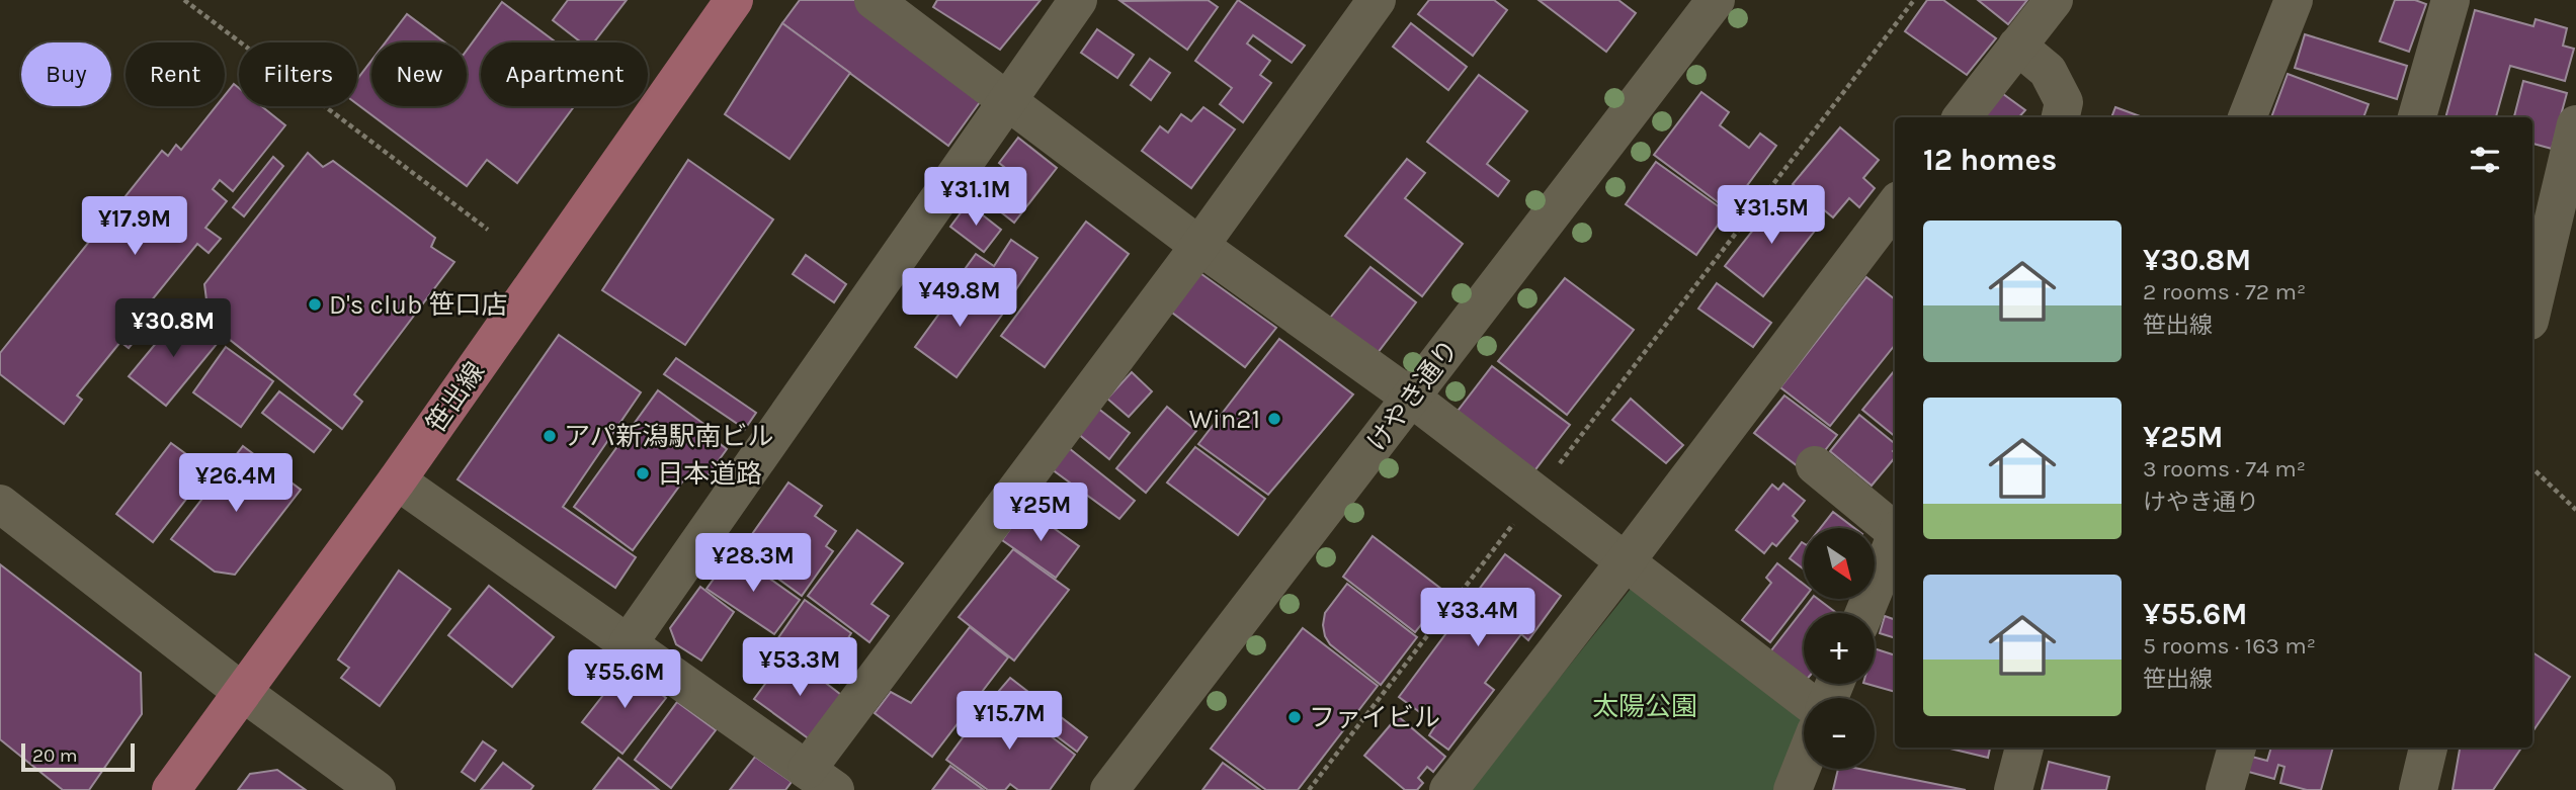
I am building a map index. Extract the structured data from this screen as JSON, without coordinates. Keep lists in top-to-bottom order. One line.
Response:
{"streets":{"main road":["笹出線"],"street":["けやき通り"]},"parks":["太陽公園"],"places":["D's club 笹口店","Win21","アパ新潟駅南ビル","日本道路","ファイビル"],"scale_bar":"20 m","north":"bottom right","page":{"chip":["Buy","Rent","Filters","New","Apartment"],"heading":"12 homes","price":["¥31.1M","¥31.5M","¥17.9M","¥49.8M","¥30.8M","¥26.4M","¥25M","¥28.3M","¥33.4M","¥53.3M","¥55.6M","¥15.7M"],"list":[{"name":"¥30.8M","note":"2 rooms · 72 m² · 笹出線"},{"name":"¥25M","note":"3 rooms · 74 m² · けやき通り"},{"name":"¥55.6M","note":"5 rooms · 163 m² · 笹出線"}],"map_buttons":["+","−"],"scale":"20 m"}}
